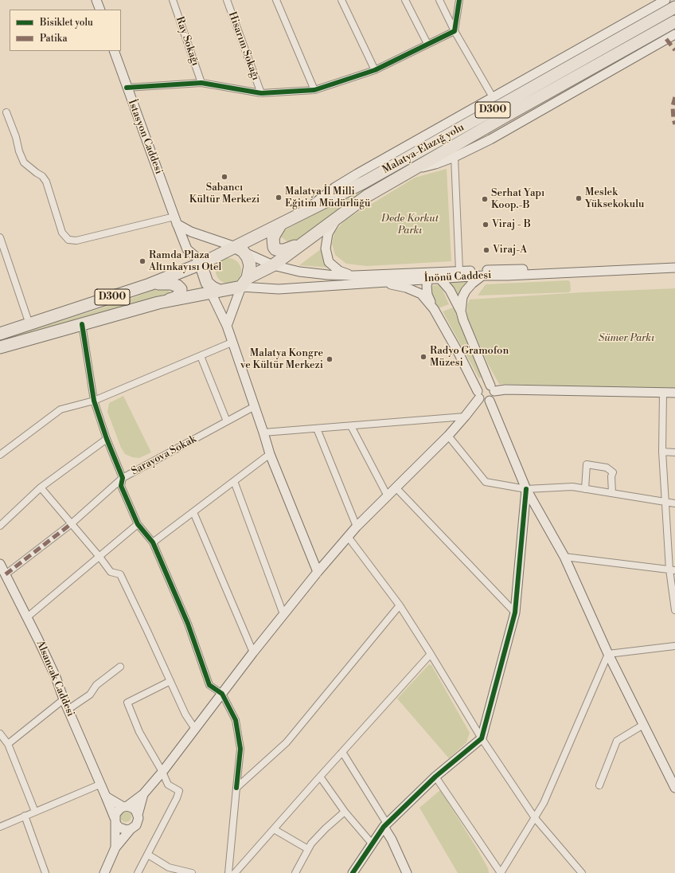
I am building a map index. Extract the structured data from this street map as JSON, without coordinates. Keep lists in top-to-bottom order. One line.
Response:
{"streets":{"highway":["D300","Malatya-Elazığ yolu"],"main road":["İstasyon Caddesi","İnönü Caddesi","Alsancak Caddesi"],"street":["Ray Sokağı","Hisarım Sokağı","Sarayova Sokak"]},"crossings":[["D300","İstasyon Caddesi"],["D300","Malatya-Elazığ yolu"],["İstasyon Caddesi","Malatya-Elazığ yolu"],["Malatya-Elazığ yolu","İnönü Caddesi"],["Sarayova Sokak","Alsancak Caddesi"]],"parks":["Dede Korkut Parkı","Sümer Parkı"],"places":["Sabancı Kültür Merkezi","Malatya İl Milli Eğitim Müdürlüğü","Meslek Yüksekokulu","Serhat Yapı Koop.-B","Viraj - B","Viraj-A","Ramda Plaza Altınkayısı Otel","Radyo Gramofon Müzesi","Malatya Kongre ve Kültür Merkezi"],"legend":["Bisiklet yolu","Patika"]}
